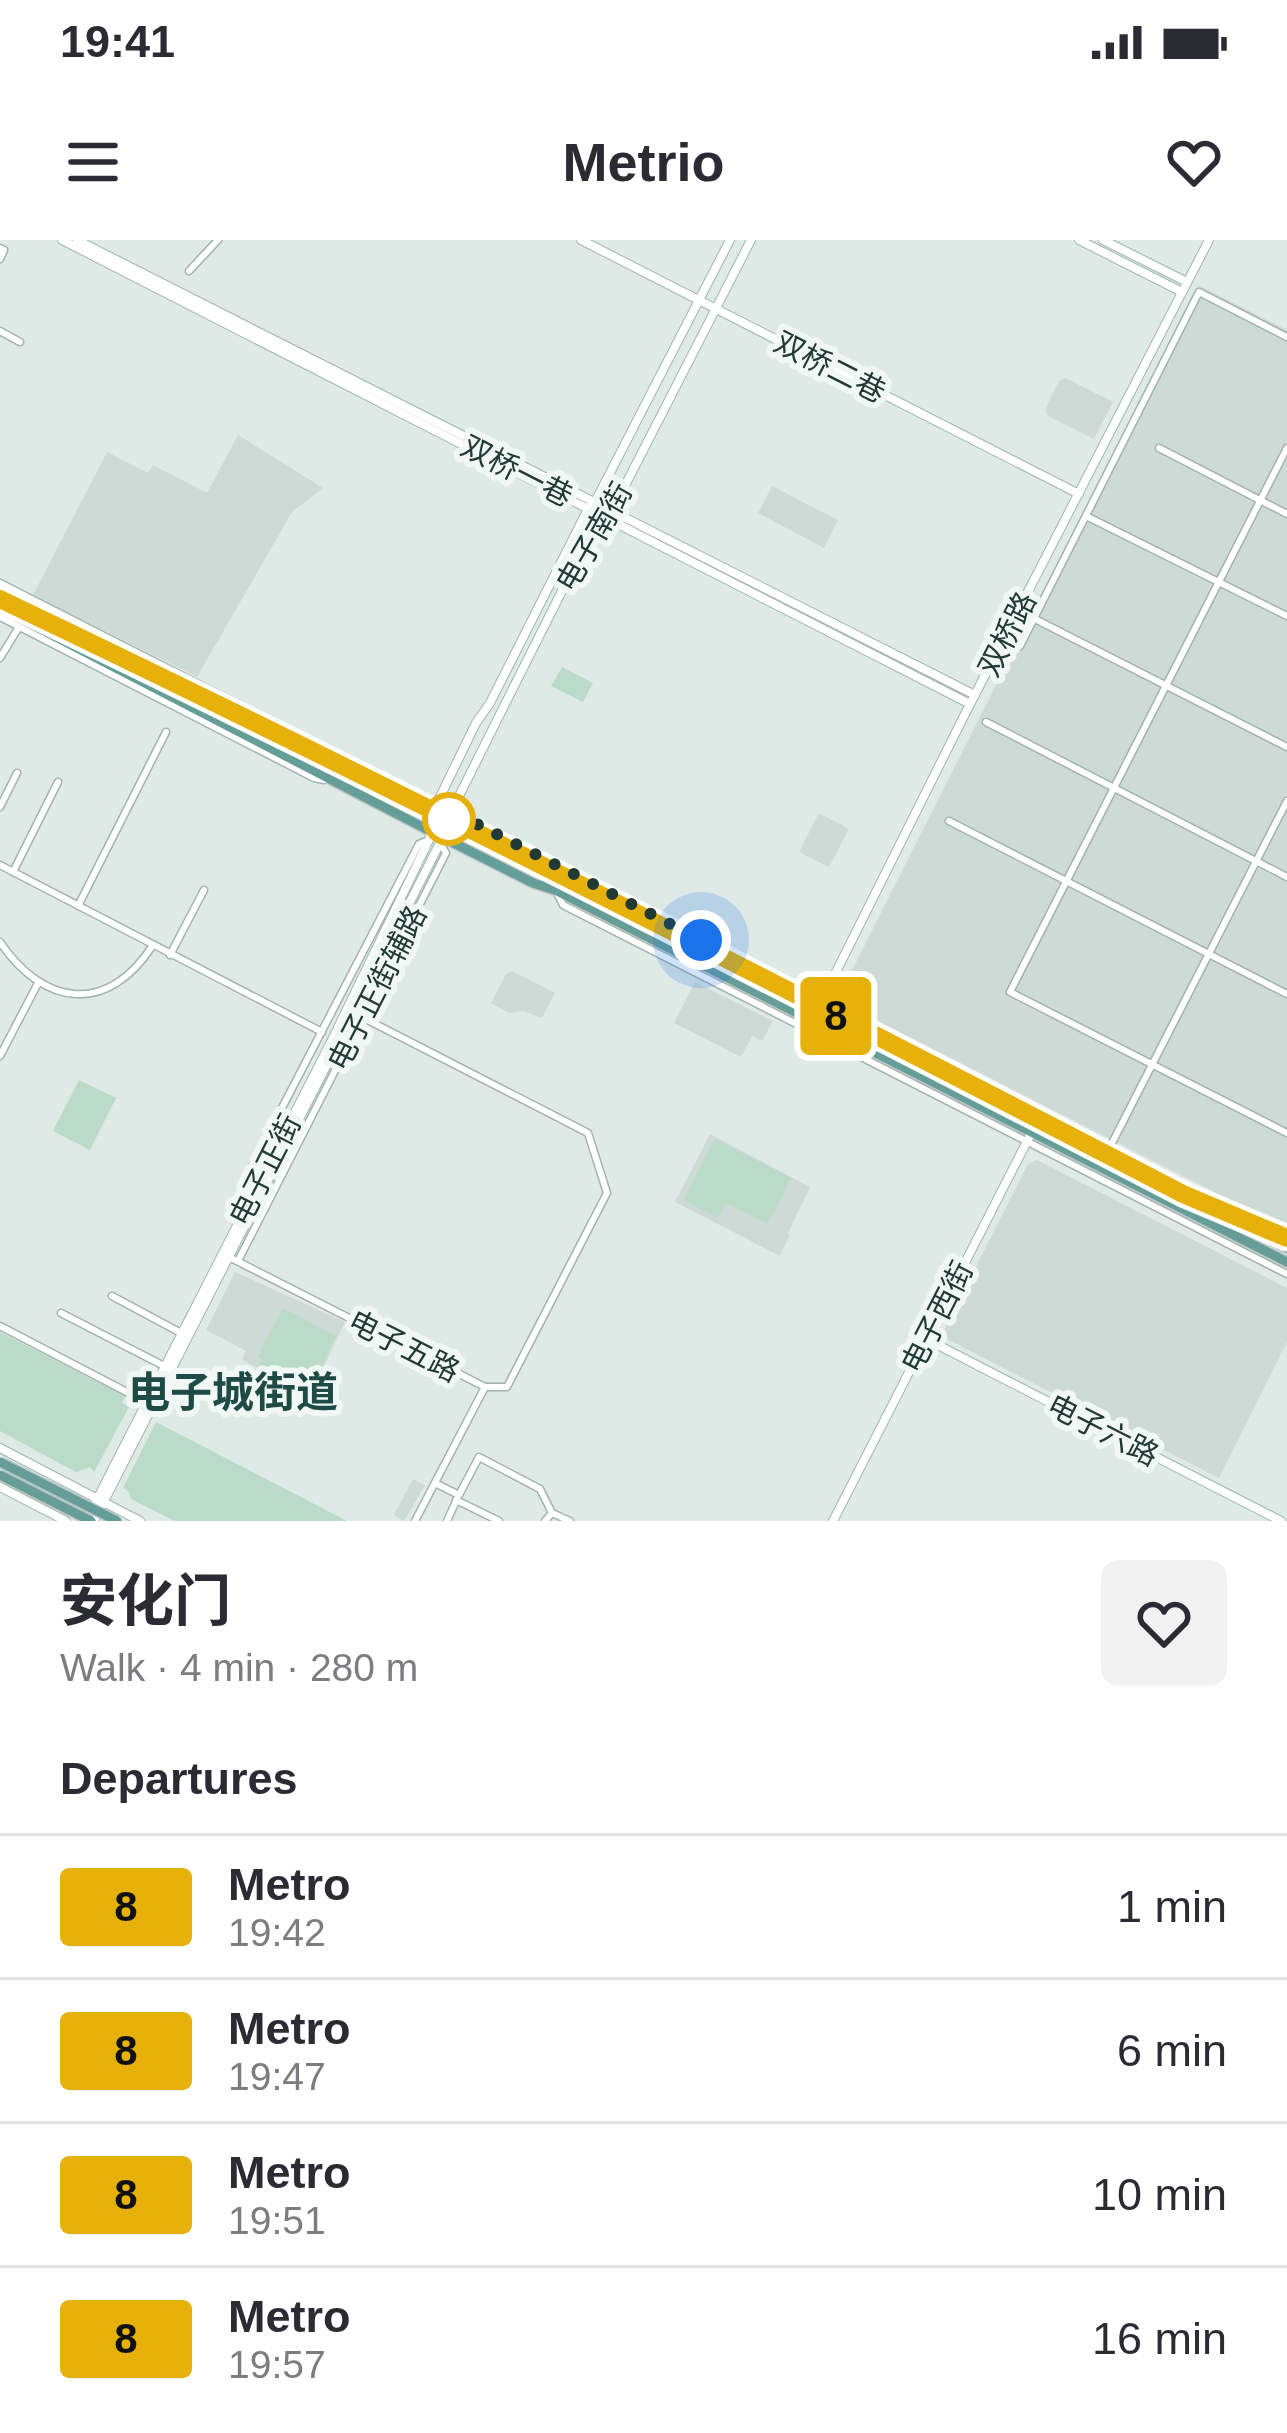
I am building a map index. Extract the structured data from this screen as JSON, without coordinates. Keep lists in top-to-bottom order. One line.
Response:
{"streets":{"street":["双桥二巷","双桥一巷","电子南街","双桥路","电子正街辅路","电子正街","电子西街","电子五路","电子六路"]},"crossings":[["双桥二巷","电子南街"],["双桥二巷","双桥路"],["双桥一巷","电子南街"],["双桥一巷","双桥路"],["电子南街","电子正街"],["电子正街辅路","电子正街"],["电子正街辅路","电子五路"],["电子正街","电子五路"],["电子西街","电子六路"]],"districts":["电子城街道"],"lines":["metro line 8"],"page":{"status":"19:41","header":"Metrio","on_map":"8","heading":[["安化门","Walk · 4 min · 280 m"],"Departures"],"list":[{"mark":"8","name":"Metro","note":"19:42","value":"1 min"},{"mark":"8","name":"Metro","note":"19:47","value":"6 min"},{"mark":"8","name":"Metro","note":"19:51","value":"10 min"},{"mark":"8","name":"Metro","note":"19:57","value":"16 min"}]}}
